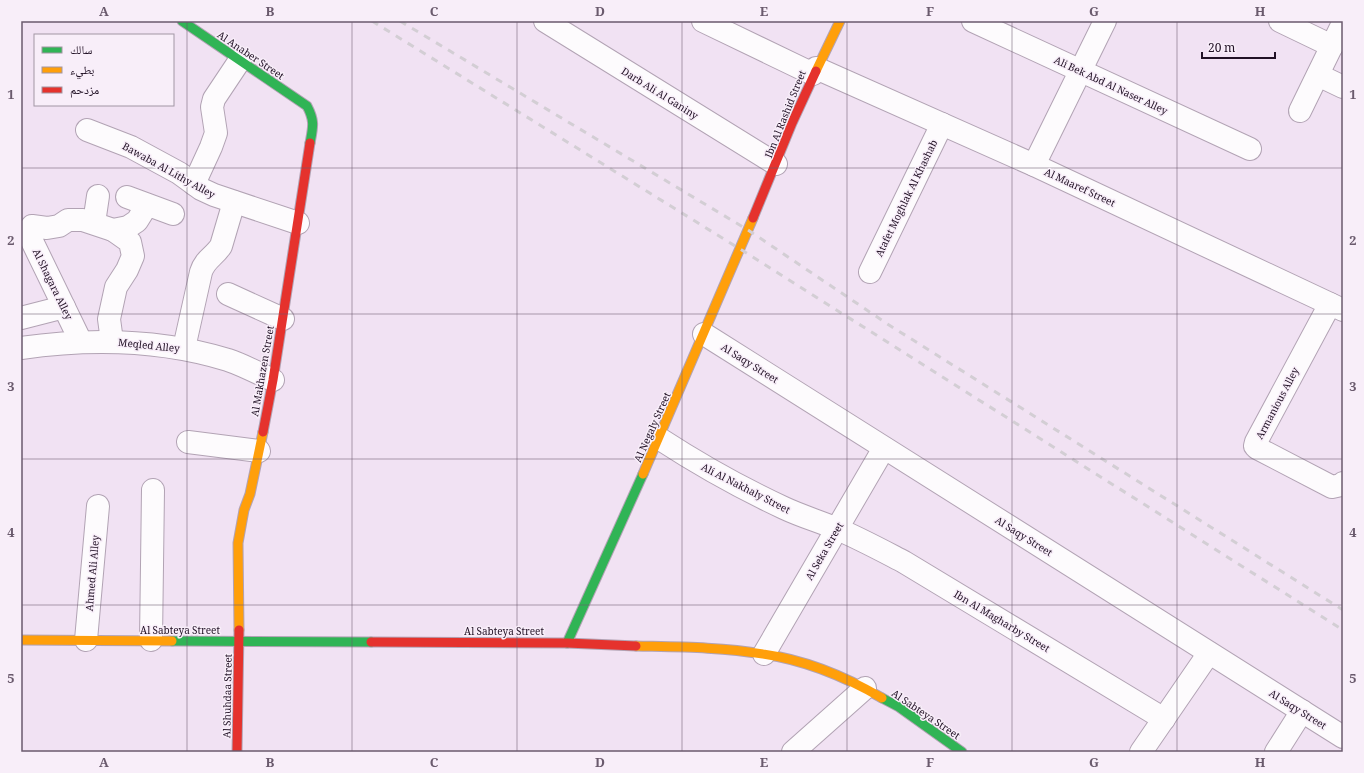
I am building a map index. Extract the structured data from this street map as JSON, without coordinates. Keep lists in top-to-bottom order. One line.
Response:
{"streets":{"street":["Al Anaber Street","Ali Bek Abd Al Naser Alley","Darb Ali Al Ganiny","Ibn Al Rashid Street","Bawaba Al Lithy Alley","Al Maaref Street","Atafet Moghlak Al Khashab","Al Shagara Alley","Meqled Alley","Al Saqy Street","Al Makhazen Street","Armanious Alley","Al Negaly Street","Ali Al Nakhaly Street","Al Seka Street","Ahmed Ali Alley","Ibn Al Magharby Street","Al Sabteya Street","Al Shuhdaa Street"]},"crossings":[["Al Anaber Street","Al Makhazen Street"],["Darb Ali Al Ganiny","Ibn Al Rashid Street"],["Ibn Al Rashid Street","Al Maaref Street"],["Ibn Al Rashid Street","Al Negaly Street"],["Bawaba Al Lithy Alley","Al Makhazen Street"],["Al Maaref Street","Atafet Moghlak Al Khashab"],["Al Maaref Street","Armanious Alley"],["Al Shagara Alley","Meqled Alley"],["Meqled Alley","Al Makhazen Street"],["Al Saqy Street","Al Negaly Street"],["Al Saqy Street","Al Seka Street"],["Al Makhazen Street","Al Sabteya Street"],["Al Makhazen Street","Al Shuhdaa Street"],["Al Negaly Street","Ali Al Nakhaly Street"],["Al Negaly Street","Al Sabteya Street"],["Ali Al Nakhaly Street","Al Seka Street"],["Ali Al Nakhaly Street","Ibn Al Magharby Street"],["Al Seka Street","Ibn Al Magharby Street"],["Al Seka Street","Al Sabteya Street"],["Ahmed Ali Alley","Al Sabteya Street"],["Al Sabteya Street","Al Shuhdaa Street"]],"legend":["سالك","بطيء","مزدحم"],"scale_bar":"20 m","grid":{"columns":["A","B","C","D","E","F","G","H"],"rows":["1","2","3","4","5"]}}
